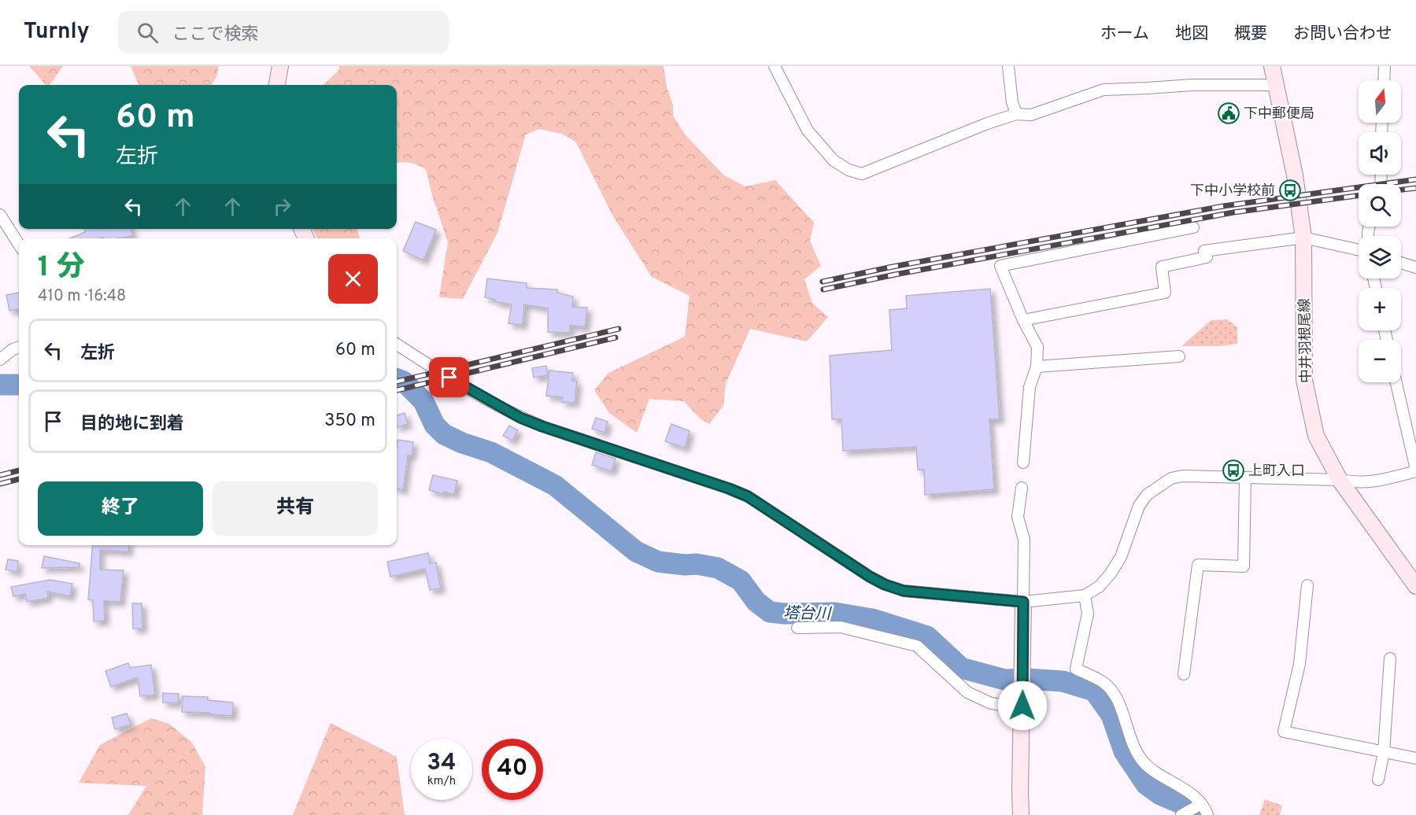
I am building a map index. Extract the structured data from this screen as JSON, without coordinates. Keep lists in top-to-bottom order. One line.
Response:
{"streets":{"main road":["中井羽根尾線"]},"water":["塔台川"],"places":{"public building":["下中郵便局"],"bus stop":["下中小学校前","上町入口"]},"north":"top","page":{"header":"Turnly","search":"ここで検索","nav":["ホーム","地図","概要","お問い合わせ"],"map_buttons":["+","−"],"turn":["60 m","左折"],"heading":["1 分","410 m · 16:48"],"list":[{"name":"左折","value":"60 m"},{"name":"目的地に到着","value":"350 m"}],"buttons":["終了","共有"],"speed":"34 km/h","limit":"40"}}
